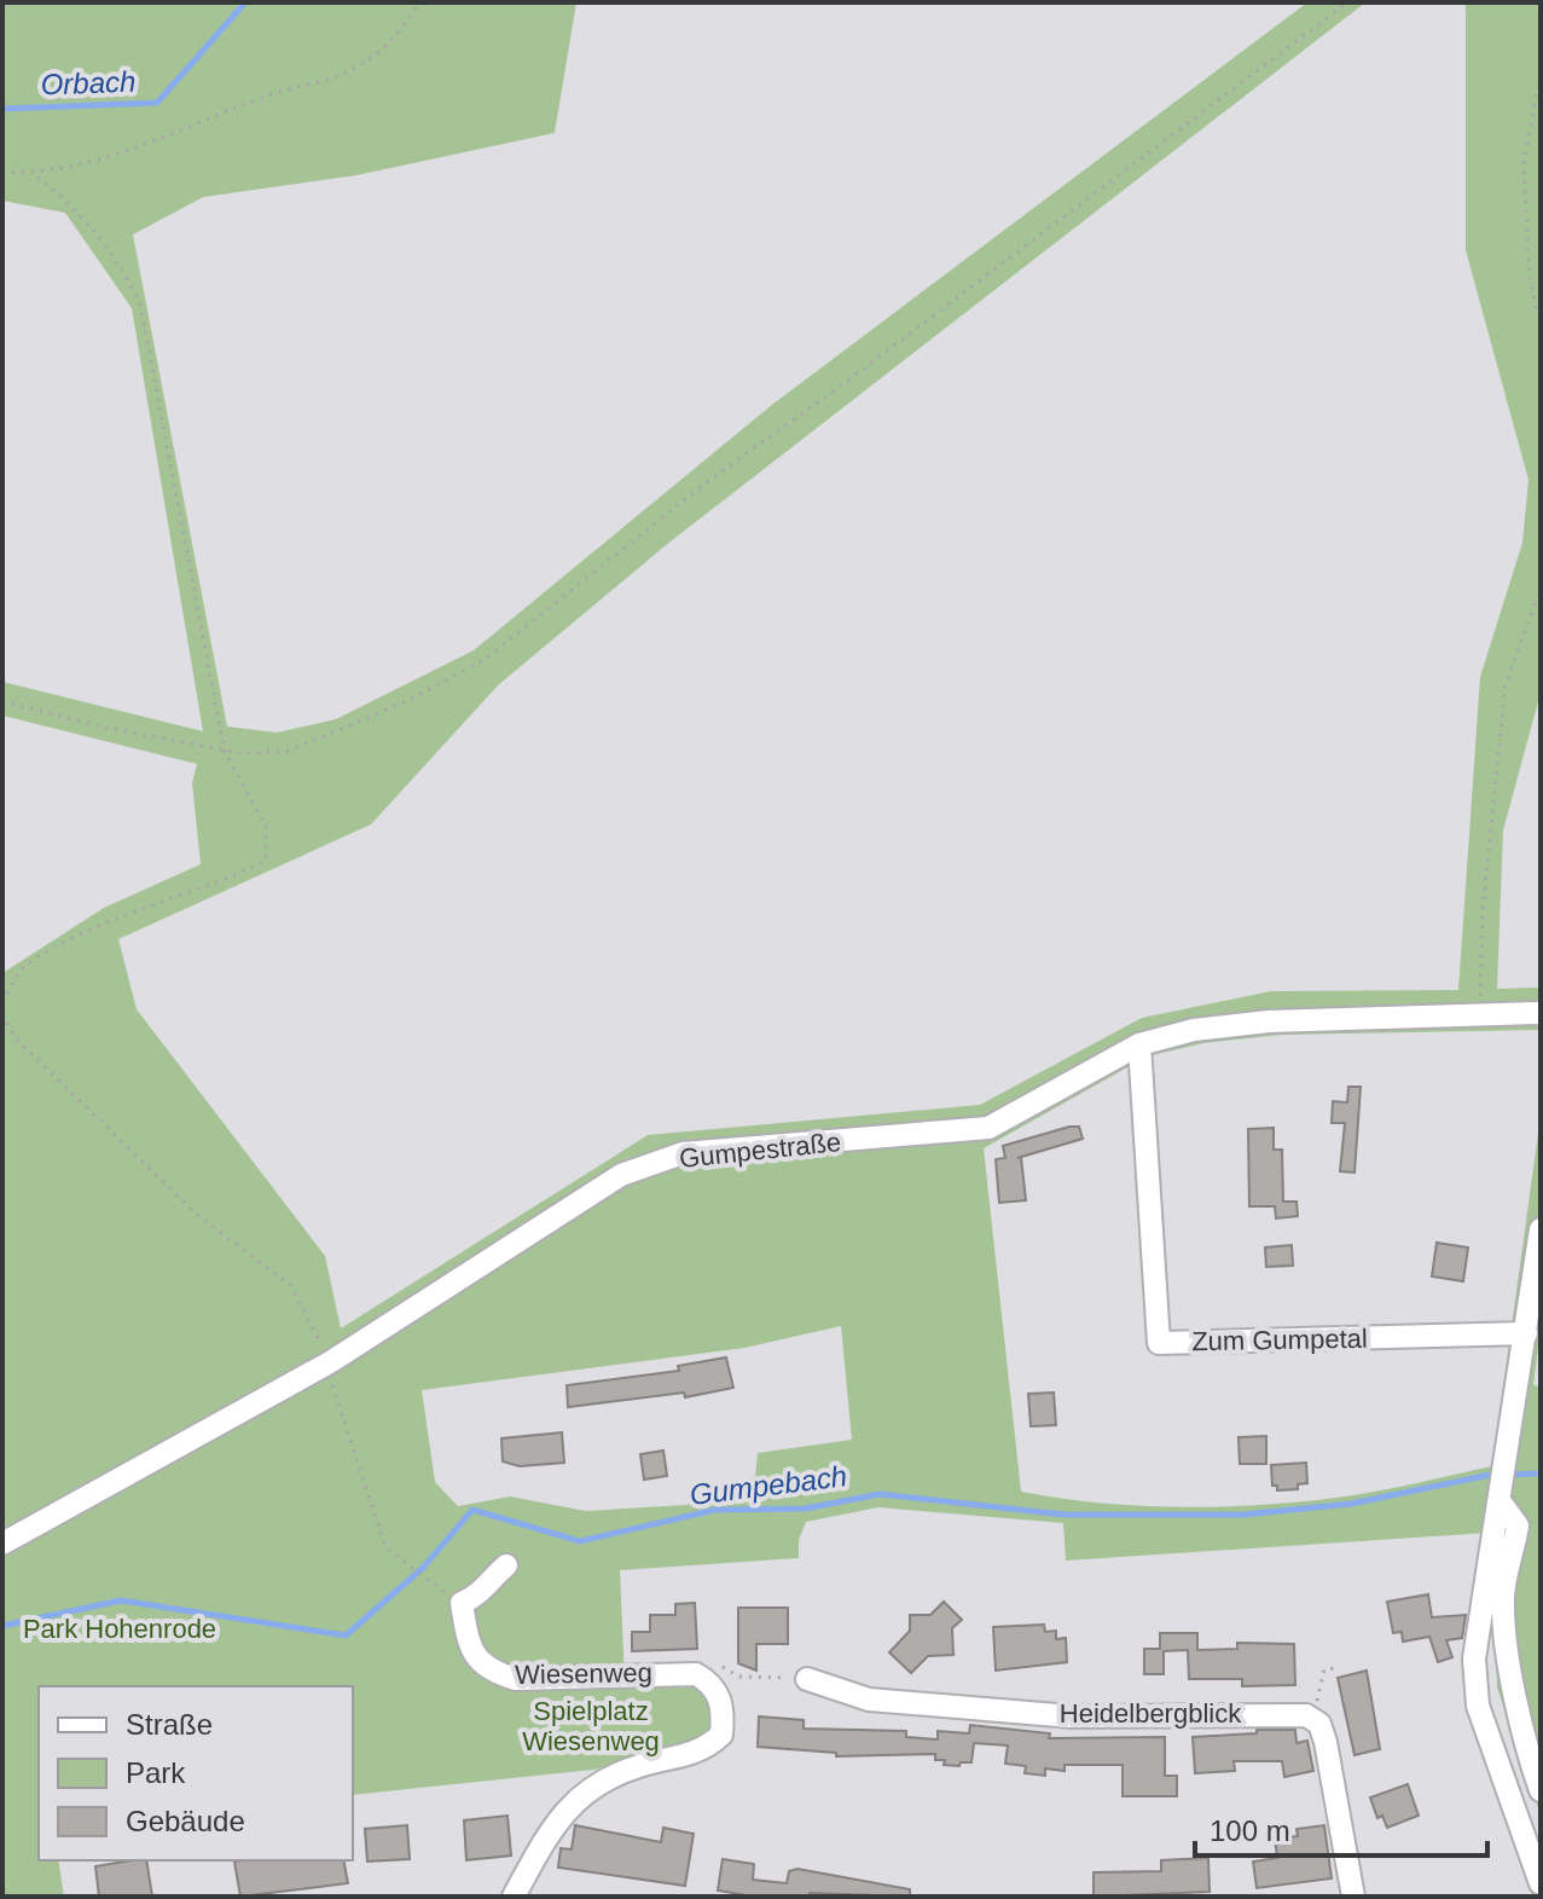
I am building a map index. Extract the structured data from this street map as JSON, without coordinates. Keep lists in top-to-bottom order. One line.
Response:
{"streets":{"street":["Gumpestraße","Zum Gumpetal","Wiesenweg","Heidelbergblick"]},"crossings":[["Gumpestraße","Zum Gumpetal"]],"water":["Orbach","Gumpebach"],"parks":["Park Hohenrode","Spielplatz Wiesenweg"],"legend":["Straße","Park","Gebäude"],"scale_bar":"100 m"}
